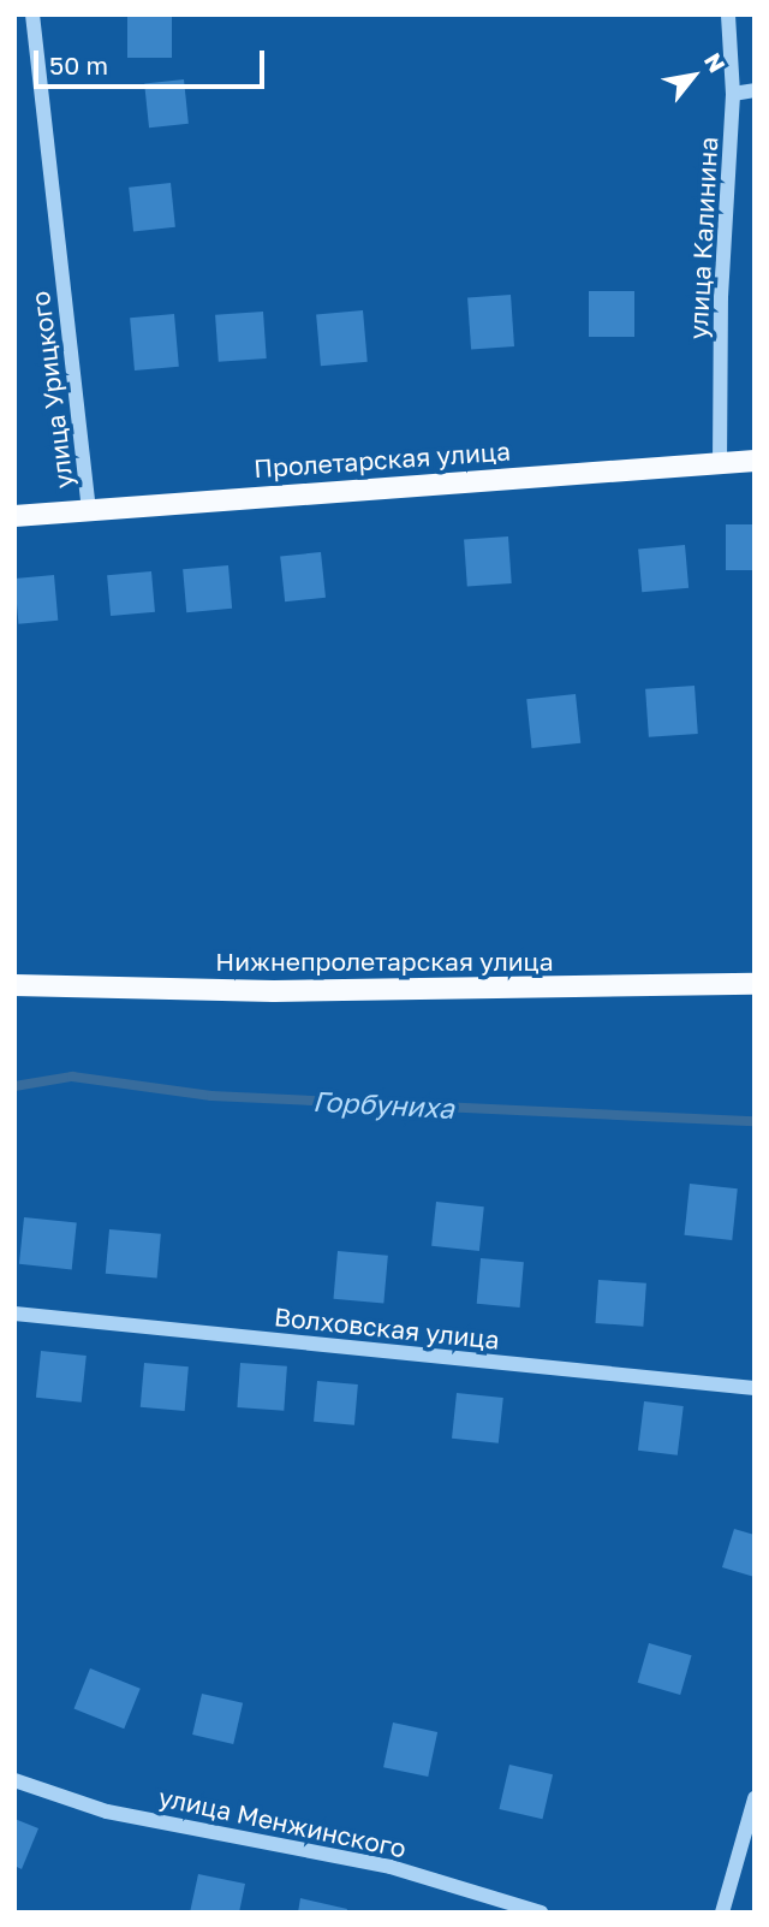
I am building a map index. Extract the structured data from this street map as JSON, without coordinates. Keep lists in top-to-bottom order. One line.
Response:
{"streets":{"main road":["Пролетарская улица","Нижнепролетарская улица"],"street":["улица Калинина","улица Урицкого","Волховская улица","улица Менжинского"]},"crossings":[["улица Калинина","Пролетарская улица"],["улица Урицкого","Пролетарская улица"]],"water":["Горбуниха"],"scale_bar":"50 m","north":"top right"}
